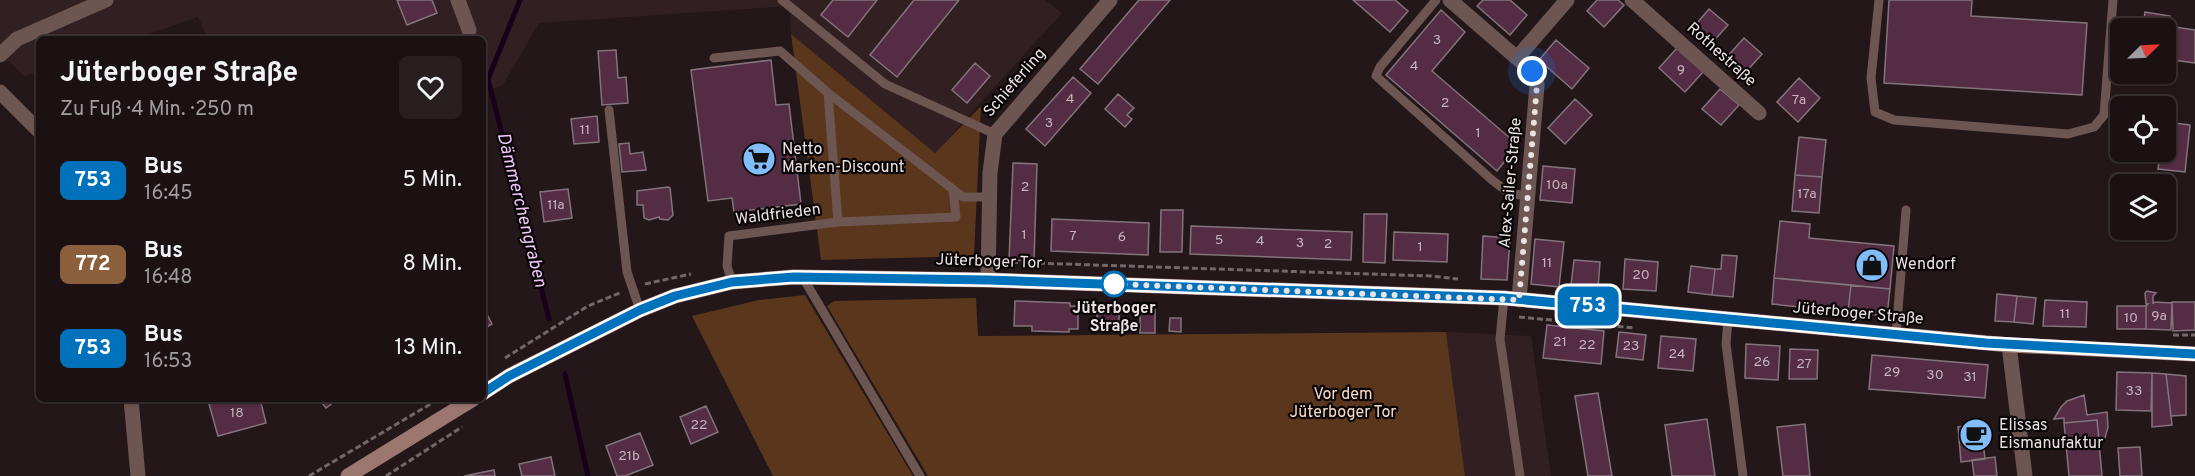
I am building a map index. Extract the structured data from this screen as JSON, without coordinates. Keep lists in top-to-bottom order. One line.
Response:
{"streets":{"main road":["Jüterboger Tor","Jüterboger Straße"],"street":["Rothestraße","Schieferling","Alex-Sailer-Straße"],"lane":["Waldfrieden"]},"crossings":[["Schieferling","Jüterboger Tor"],["Alex-Sailer-Straße","Jüterboger Tor"],["Alex-Sailer-Straße","Jüterboger Straße"],["Waldfrieden","Jüterboger Tor"],["Jüterboger Tor","Jüterboger Straße"]],"water":["Dämmerchengraben"],"parks":["Vor dem Jüterboger Tor"],"places":{"supermarket":["Netto Marken-Discount"],"shop":["Wendorf"],"other":["Jüterboger Straße"],"cafe":["Elissas Eismanufaktur"]},"lines":["bus line 753"],"house_numbers":["3","4","9","4","7a","2","3","11","1","10a","2","17a","11a","1","7","6","5","4","3","2","1","11","20","11","9a","10","21","22","23","24","26","27","29","30","31","33","18","22","21b"],"north":"top right","page":{"on_map":"753","heading":["Jüterboger Straße","Zu Fuß · 4 Min. · 250 m"],"list":[{"mark":"753","name":"Bus","note":"16:45","value":"5 Min."},{"mark":"772","name":"Bus","note":"16:48","value":"8 Min."},{"mark":"753","name":"Bus","note":"16:53","value":"13 Min."}]}}
